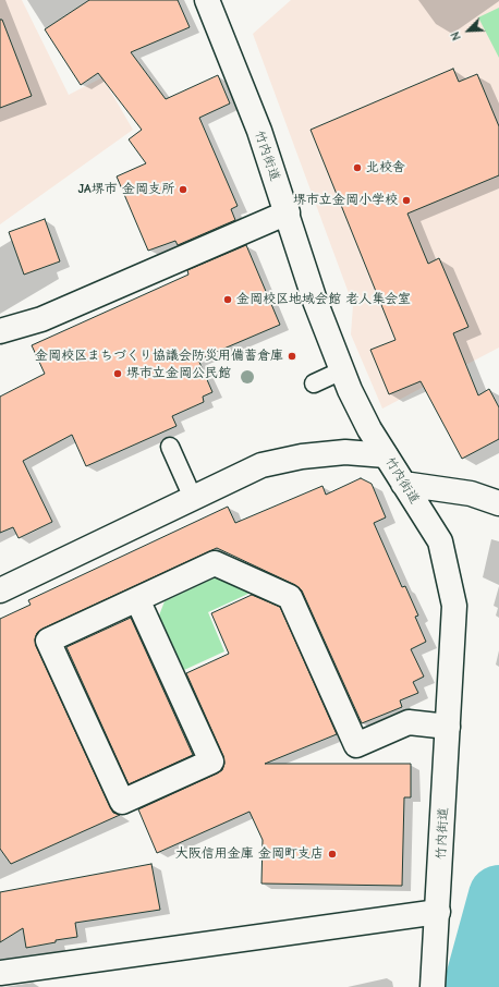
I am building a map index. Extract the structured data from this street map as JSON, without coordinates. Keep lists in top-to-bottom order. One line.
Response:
{"streets":{"street":["竹内街道"]},"places":["北校舎","JA堺市 金岡支所","堺市立金岡小学校","金岡校区地域会館 老人集会室","金岡校区まちづくり協議会防災用備蓄倉庫","堺市立金岡公民館","大阪信用金庫 金岡町支店"],"north":"bottom left"}
